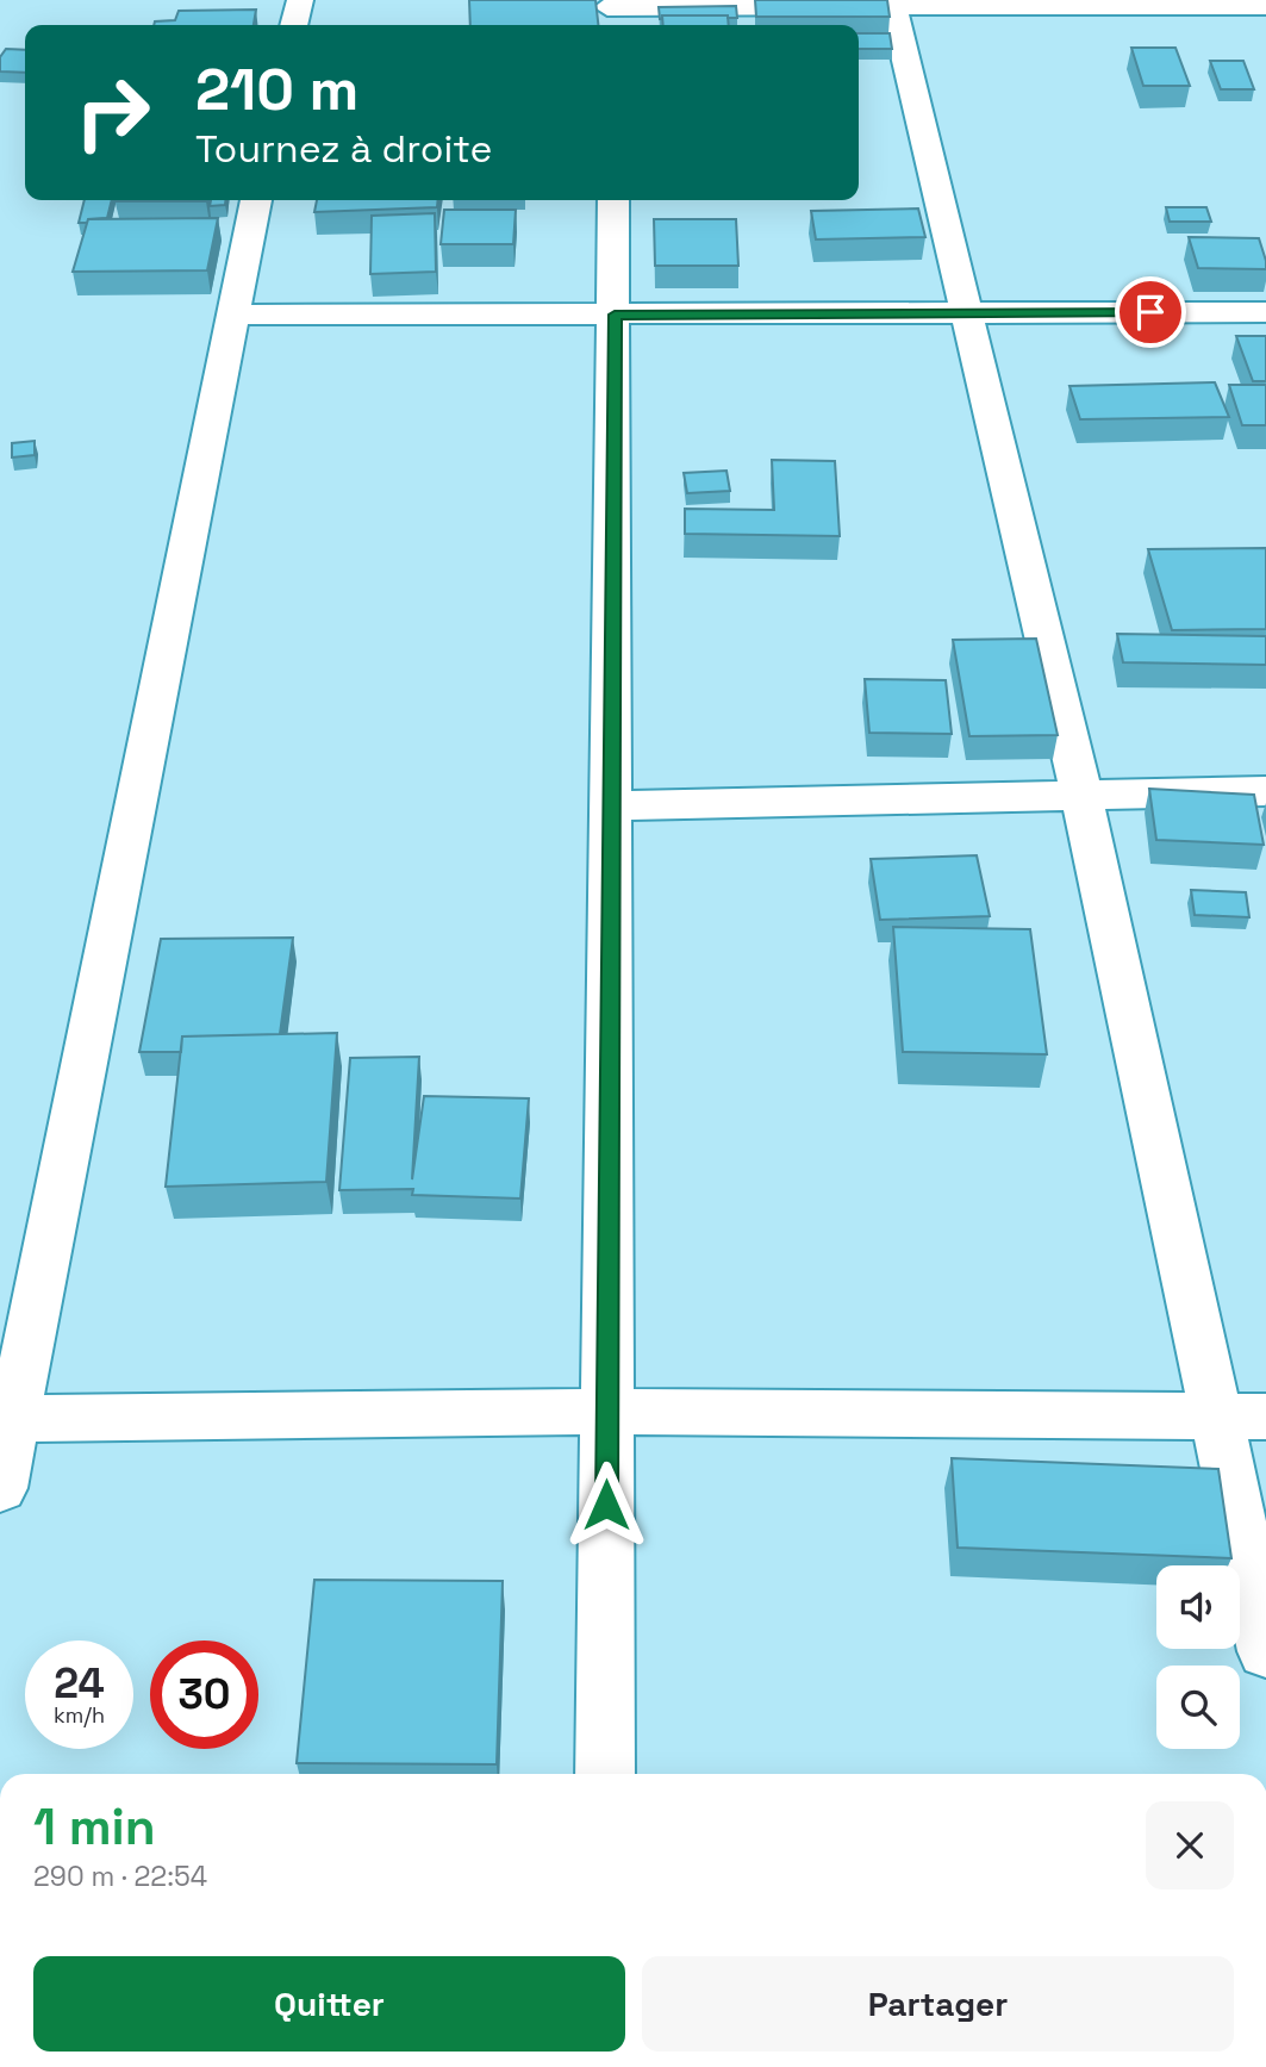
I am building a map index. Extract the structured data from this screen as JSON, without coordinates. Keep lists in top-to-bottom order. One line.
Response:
{"page":{"turn":["210 m","Tournez à droite"],"speed":"24 km/h","limit":"30","heading":["1 min","290 m · 22:54"],"buttons":["Quitter","Partager"]}}
